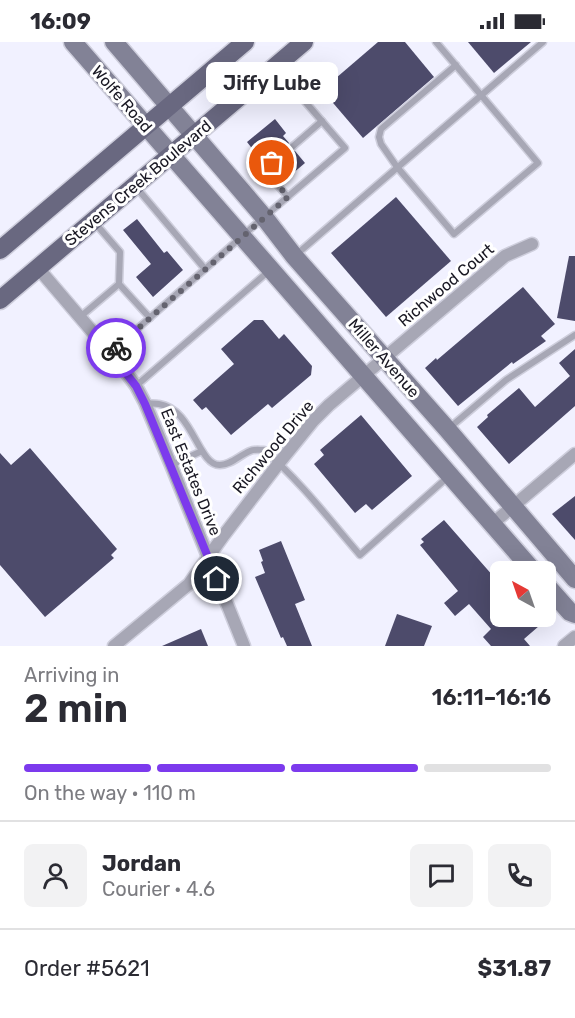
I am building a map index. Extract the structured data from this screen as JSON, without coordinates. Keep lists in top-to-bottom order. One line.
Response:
{"streets":{"main road":["Wolfe Road","Stevens Creek Boulevard","Miller Avenue"],"street":["Richwood Court","Richwood Drive","East Estates Drive"]},"crossings":[["Wolfe Road","Stevens Creek Boulevard"],["Wolfe Road","Miller Avenue"],["Stevens Creek Boulevard","Miller Avenue"],["Stevens Creek Boulevard","East Estates Drive"],["Richwood Court","Miller Avenue"],["Richwood Court","Richwood Drive"],["Miller Avenue","Richwood Drive"],["Richwood Drive","East Estates Drive"]],"places":["Jiffy Lube"],"north":"top left","page":{"status":"16:09","bubble":"Jiffy Lube","heading":["2 min","Arriving in","16:11–16:16"],"panel":["Jordan","Courier · 4.6","Order #5621","$31.87"],"bar":"On the way · 110 m"}}
